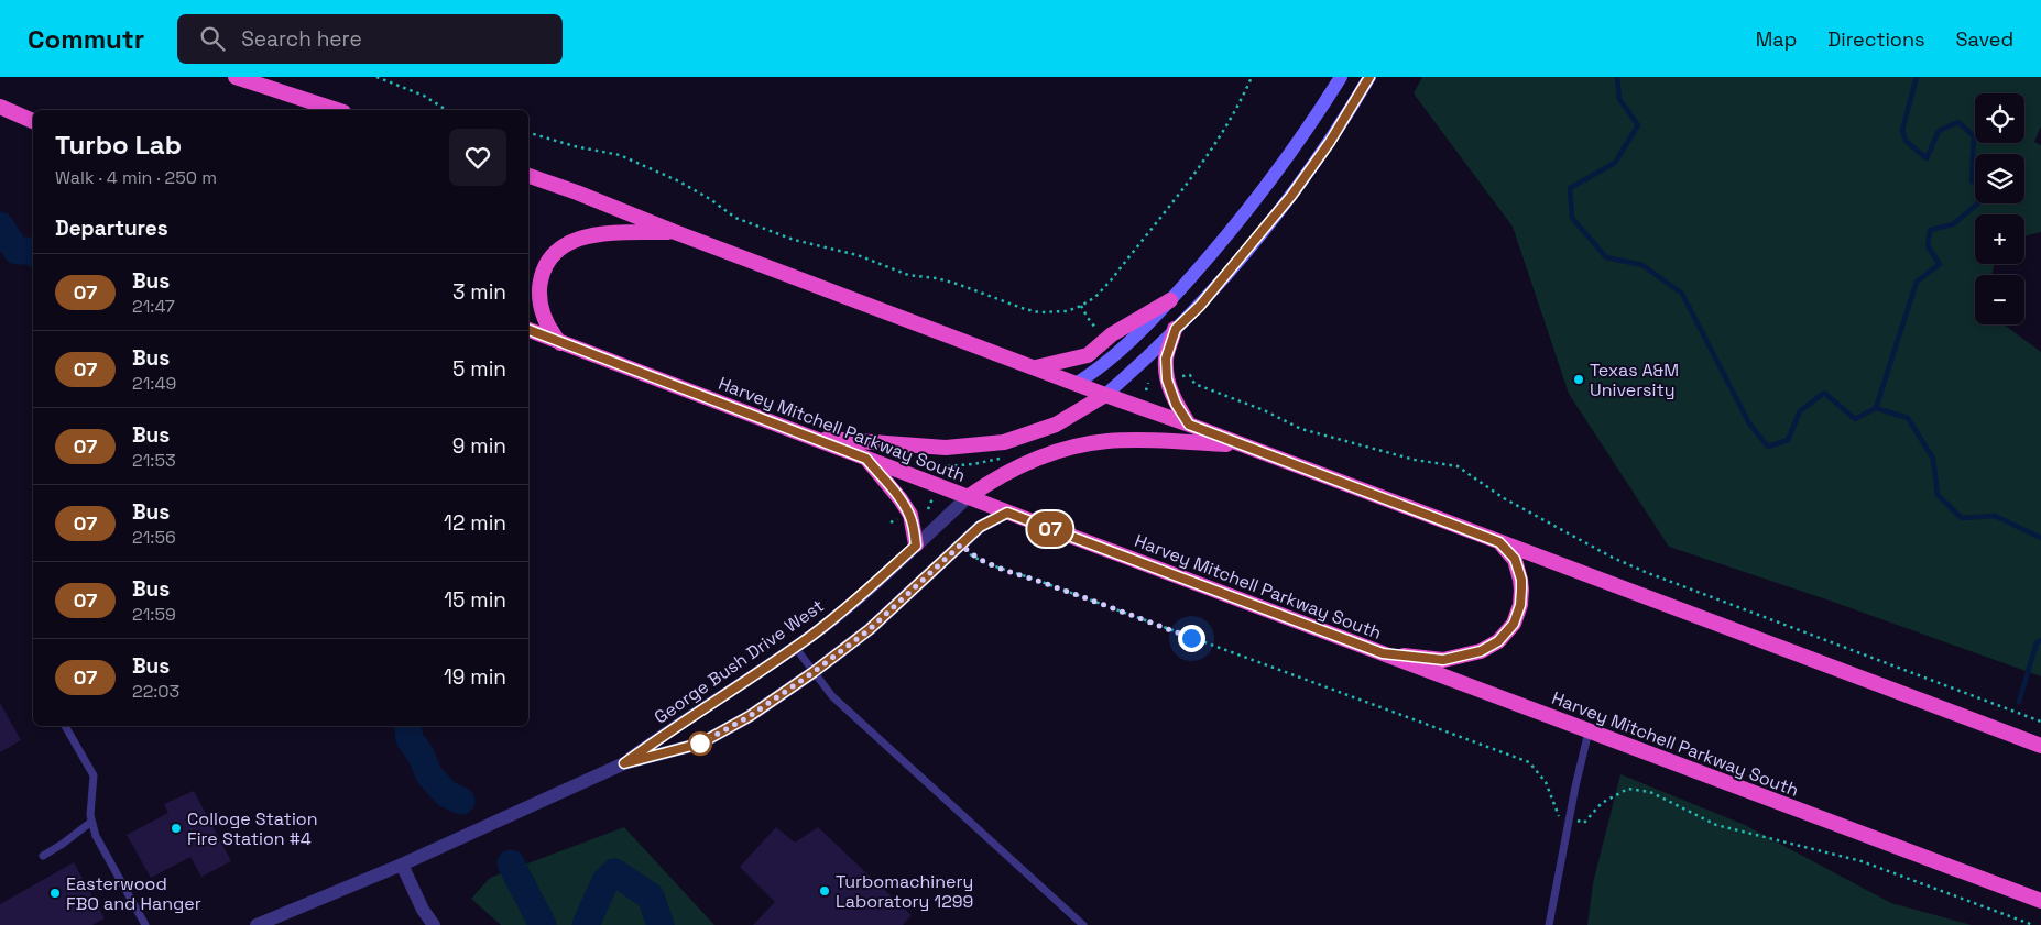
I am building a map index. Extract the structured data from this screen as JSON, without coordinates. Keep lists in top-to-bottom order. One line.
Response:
{"streets":{"highway":["Harvey Mitchell Parkway South"],"street":["George Bush Drive West"]},"crossings":[["Harvey Mitchell Parkway South","George Bush Drive West"]],"places":["Texas A&M University","Colloge Station Fire Station #4","Turbomachinery Laboratory 1299","Easterwood FBO and Hanger"],"lines":["bus line 07"],"page":{"header":"Commutr","search":"Search here","nav":["Map","Directions","Saved"],"on_map":"07","map_buttons":["+","−"],"heading":[["Turbo Lab","Walk · 4 min · 250 m"],"Departures"],"list":[{"mark":"07","name":"Bus","note":"21:47","value":"3 min"},{"mark":"07","name":"Bus","note":"21:49","value":"5 min"},{"mark":"07","name":"Bus","note":"21:53","value":"9 min"},{"mark":"07","name":"Bus","note":"21:56","value":"12 min"},{"mark":"07","name":"Bus","note":"21:59","value":"15 min"},{"mark":"07","name":"Bus","note":"22:03","value":"19 min"}]}}
